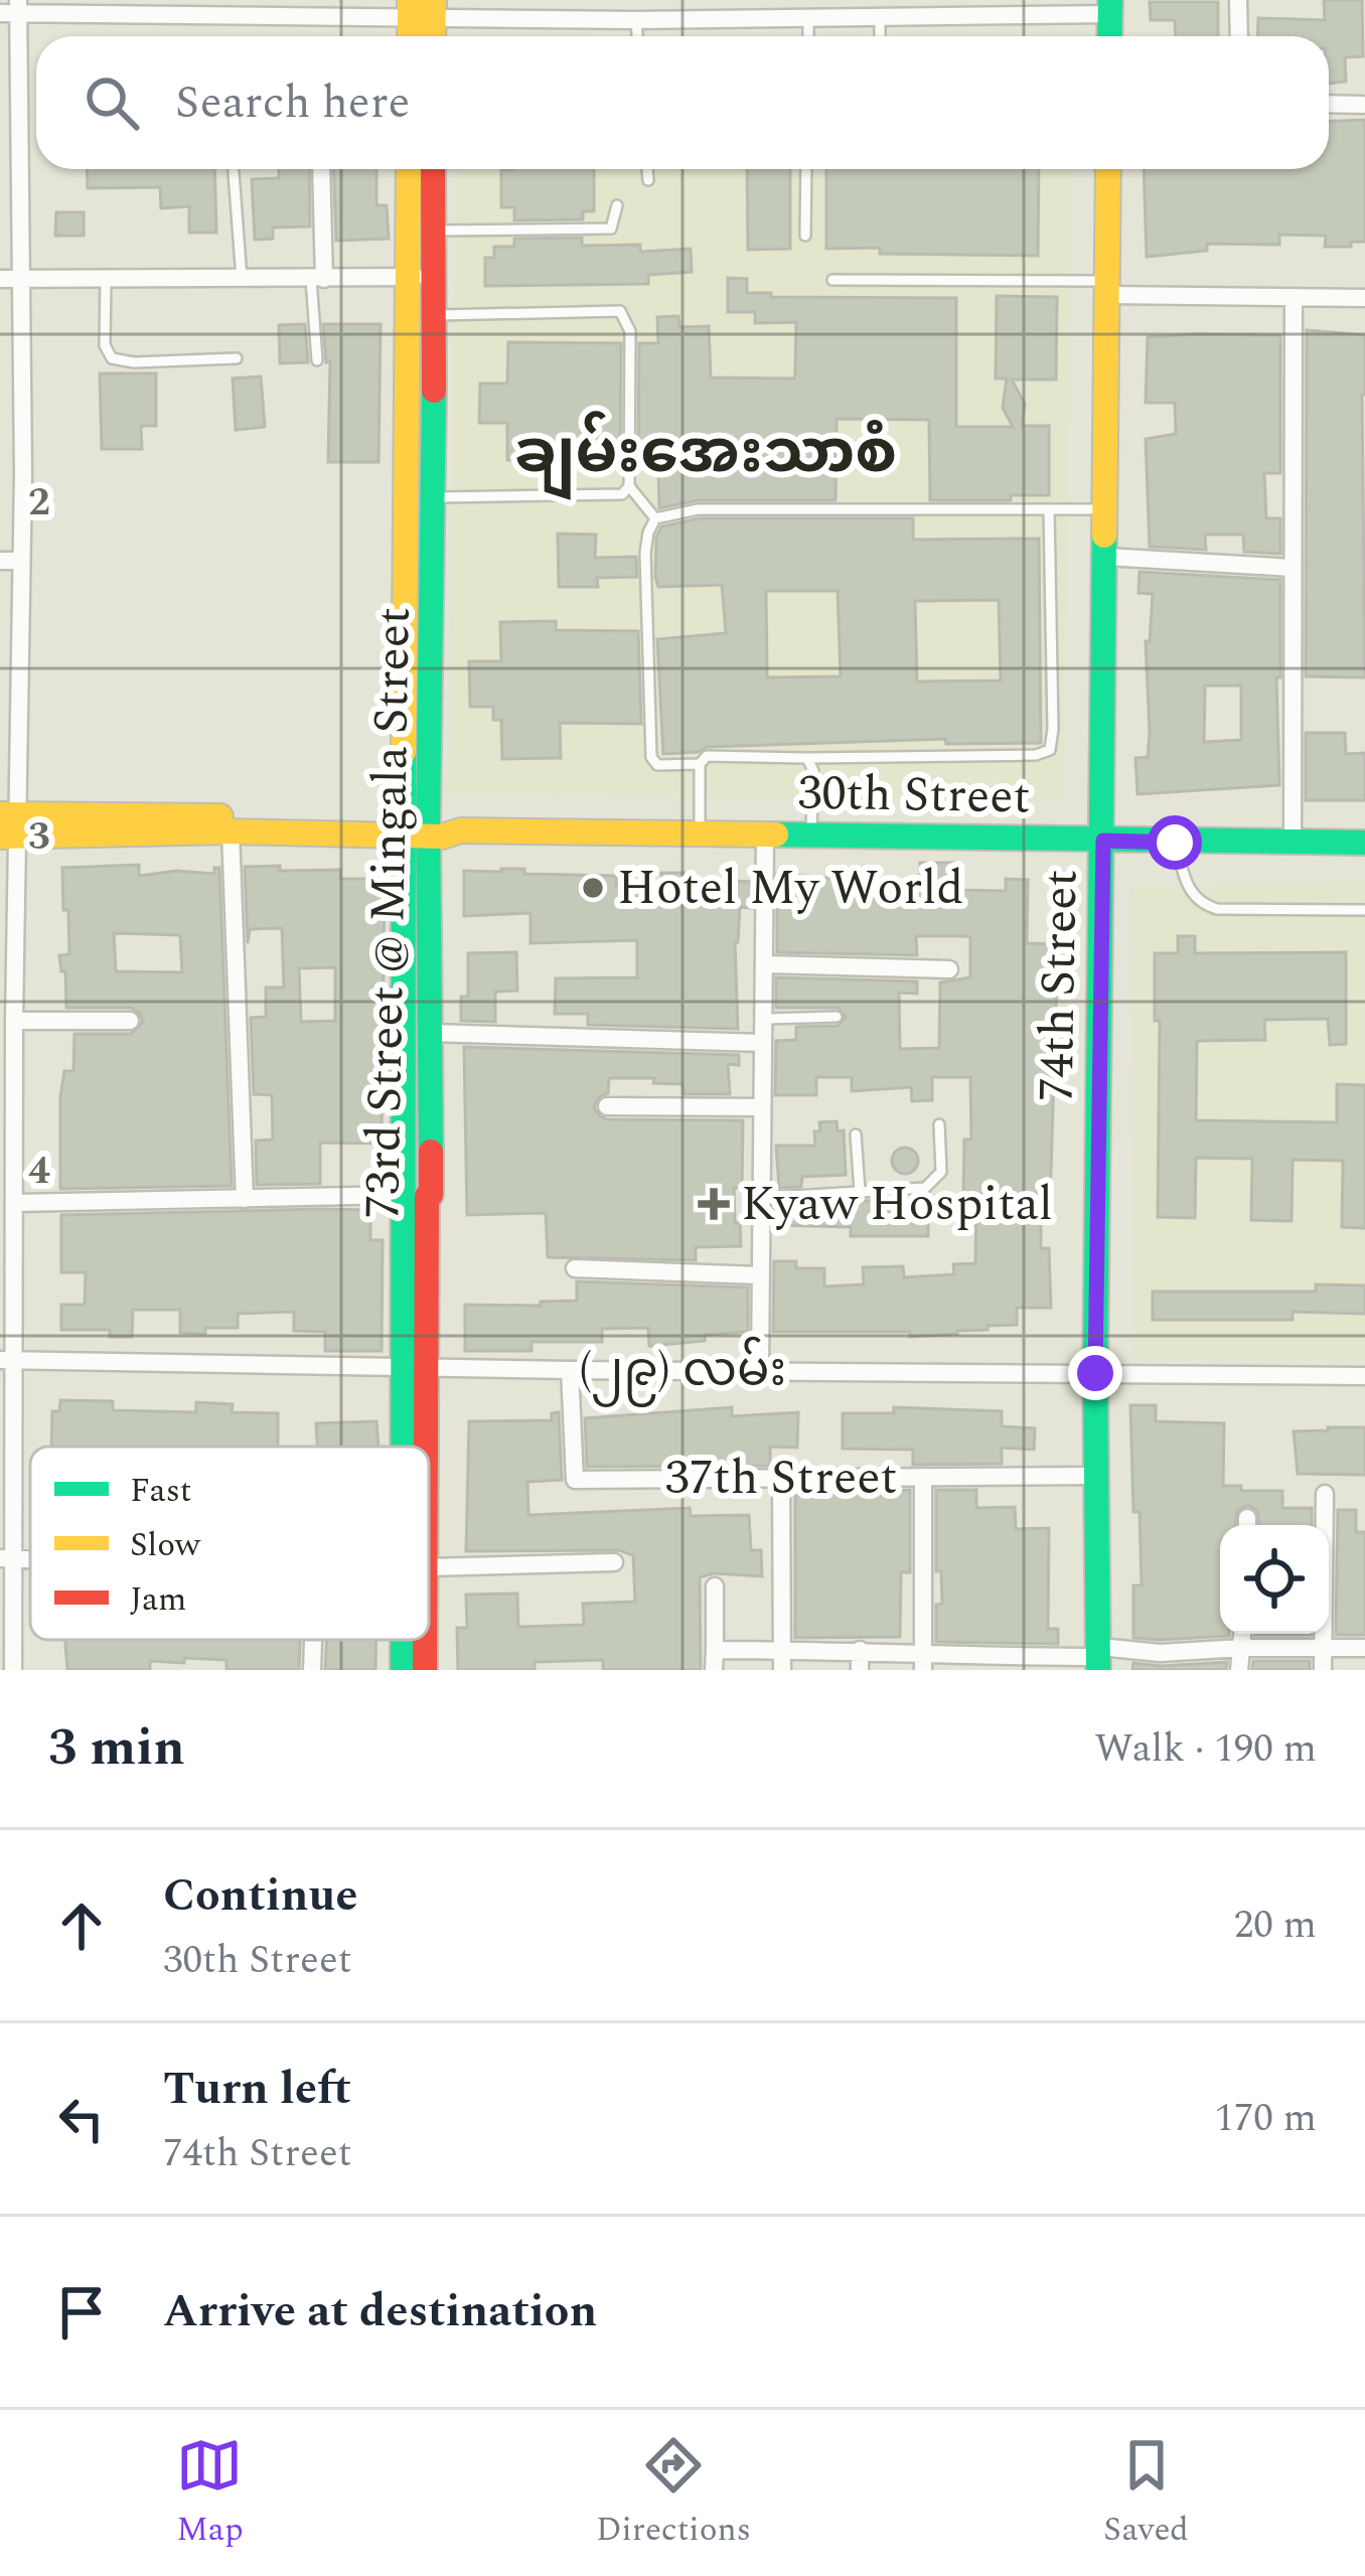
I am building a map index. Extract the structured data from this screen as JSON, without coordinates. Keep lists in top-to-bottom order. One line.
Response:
{"streets":{"main road":["30th Street","73rd Street @ Mingala Street","74th Street"],"street":["(၂၉) လမ်း","37th Street"]},"crossings":[["30th Street","73rd Street @ Mingala Street"],["30th Street","74th Street"],["73rd Street @ Mingala Street","(၂၉) လမ်း"],["74th Street","(၂၉) လမ်း"],["74th Street","37th Street"],["(၂၉) လမ်း","37th Street"]],"districts":["ချမ်းအေးသာစံ"],"places":{"other":["Hotel My World"],"health":["Kyaw Hospital"]},"legend":["Fast","Slow","Jam"],"page":{"search":"Search here","heading":["3 min","Walk · 190 m"],"list":[["Continue","30th Street","20 m"],["Turn left","74th Street","170 m"],"Arrive at destination"],"nav":["Map","Directions","Saved"]},"grid":{"rows":["2","3","4"]}}
